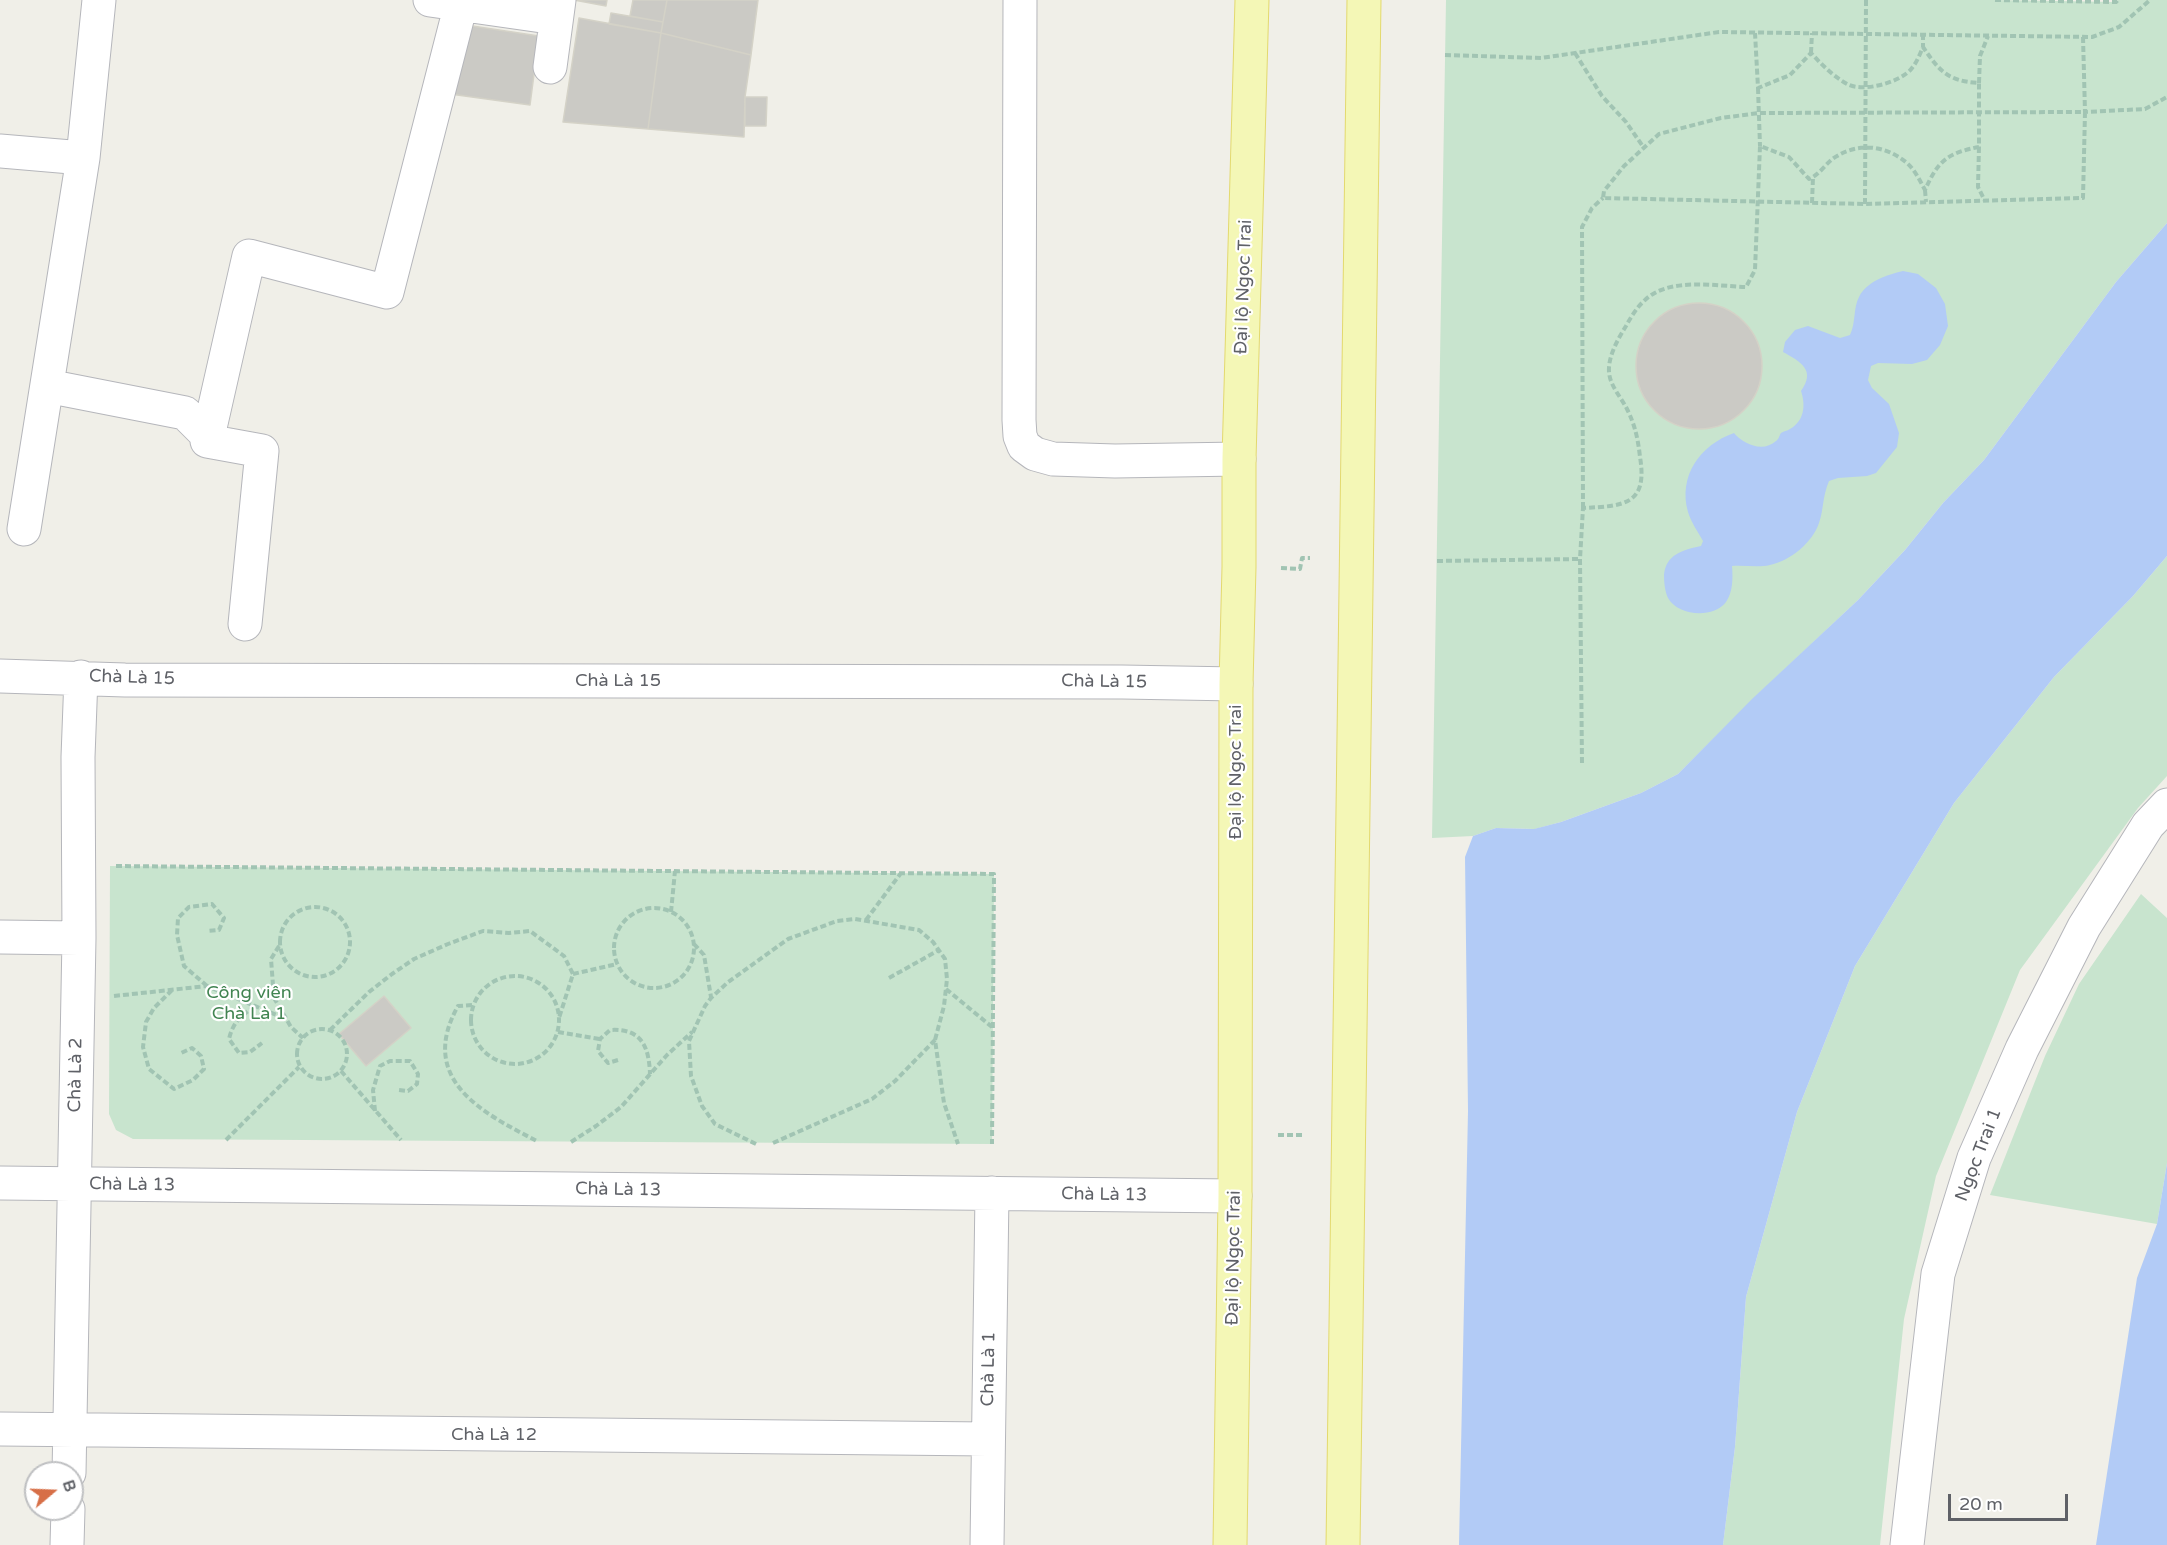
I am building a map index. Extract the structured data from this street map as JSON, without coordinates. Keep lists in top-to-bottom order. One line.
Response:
{"streets":{"main road":["Đại lộ Ngọc Trai"],"street":["Chà Là 15","Chà Là 2","Ngọc Trai 1","Chà Là 13","Chà Là 1","Chà Là 12"]},"crossings":[["Đại lộ Ngọc Trai","Chà Là 15"],["Đại lộ Ngọc Trai","Chà Là 13"],["Chà Là 15","Chà Là 2"],["Chà Là 2","Chà Là 13"],["Chà Là 2","Chà Là 12"],["Chà Là 13","Chà Là 1"],["Chà Là 1","Chà Là 12"]],"parks":["Công viên Chà Là 1"],"scale_bar":"20 m","north":"right"}
